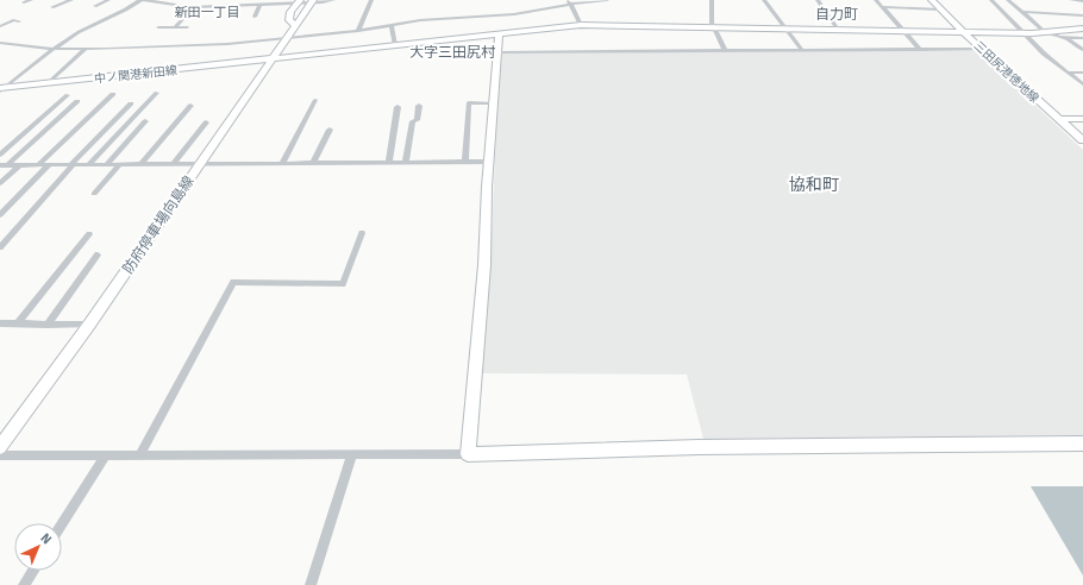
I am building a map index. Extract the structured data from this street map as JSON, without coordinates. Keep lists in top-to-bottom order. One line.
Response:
{"streets":{"street":["三田尻港徳地線","中ノ関港新田線","防府停車場向島線"]},"crossings":[["三田尻港徳地線","中ノ関港新田線"],["中ノ関港新田線","防府停車場向島線"]],"districts":["新田一丁目","自力町","大字三田尻村","協和町"],"north":"top right"}
